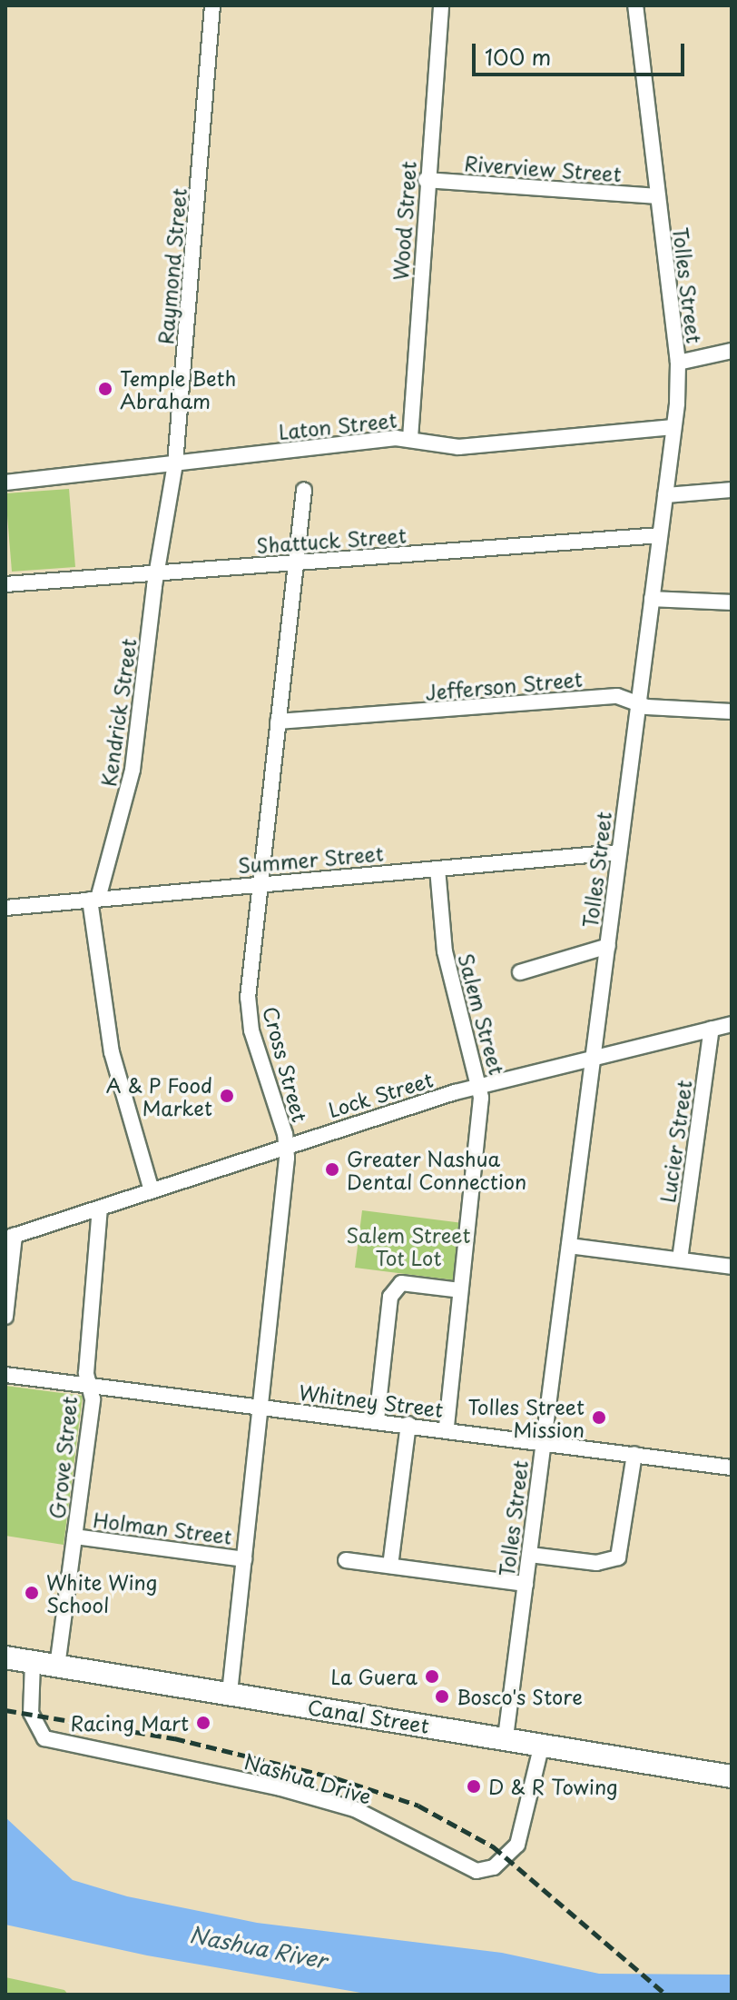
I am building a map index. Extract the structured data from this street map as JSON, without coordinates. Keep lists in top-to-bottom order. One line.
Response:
{"streets":{"street":["Riverview Street","Wood Street","Raymond Street","Tolles Street","Laton Street","Shattuck Street","Jefferson Street","Kendrick Street","Summer Street","Salem Street","Cross Street","Lock Street","Lucier Street","Whitney Street","Grove Street","Holman Street","Canal Street","Nashua Drive"]},"crossings":[["Riverview Street","Wood Street"],["Riverview Street","Tolles Street"],["Wood Street","Laton Street"],["Raymond Street","Laton Street"],["Raymond Street","Shattuck Street"],["Raymond Street","Kendrick Street"],["Tolles Street","Laton Street"],["Tolles Street","Shattuck Street"],["Tolles Street","Jefferson Street"],["Tolles Street","Summer Street"],["Tolles Street","Lock Street"],["Tolles Street","Whitney Street"],["Tolles Street","Canal Street"],["Shattuck Street","Kendrick Street"],["Shattuck Street","Cross Street"],["Jefferson Street","Cross Street"],["Kendrick Street","Summer Street"],["Kendrick Street","Lock Street"],["Summer Street","Salem Street"],["Summer Street","Cross Street"],["Salem Street","Lock Street"],["Salem Street","Whitney Street"],["Cross Street","Lock Street"],["Cross Street","Whitney Street"],["Cross Street","Holman Street"],["Cross Street","Canal Street"],["Lock Street","Lucier Street"],["Lock Street","Grove Street"],["Whitney Street","Grove Street"],["Grove Street","Holman Street"],["Grove Street","Canal Street"],["Canal Street","Nashua Drive"]],"water":["Nashua River"],"parks":["Salem Street Tot Lot"],"places":["Temple Beth Abraham","A & P Food Market","Greater Nashua Dental Connection","Tolles Street Mission","White Wing School","La Guera","Bosco's Store","Racing Mart","D & R Towing"],"scale_bar":"100 m"}
